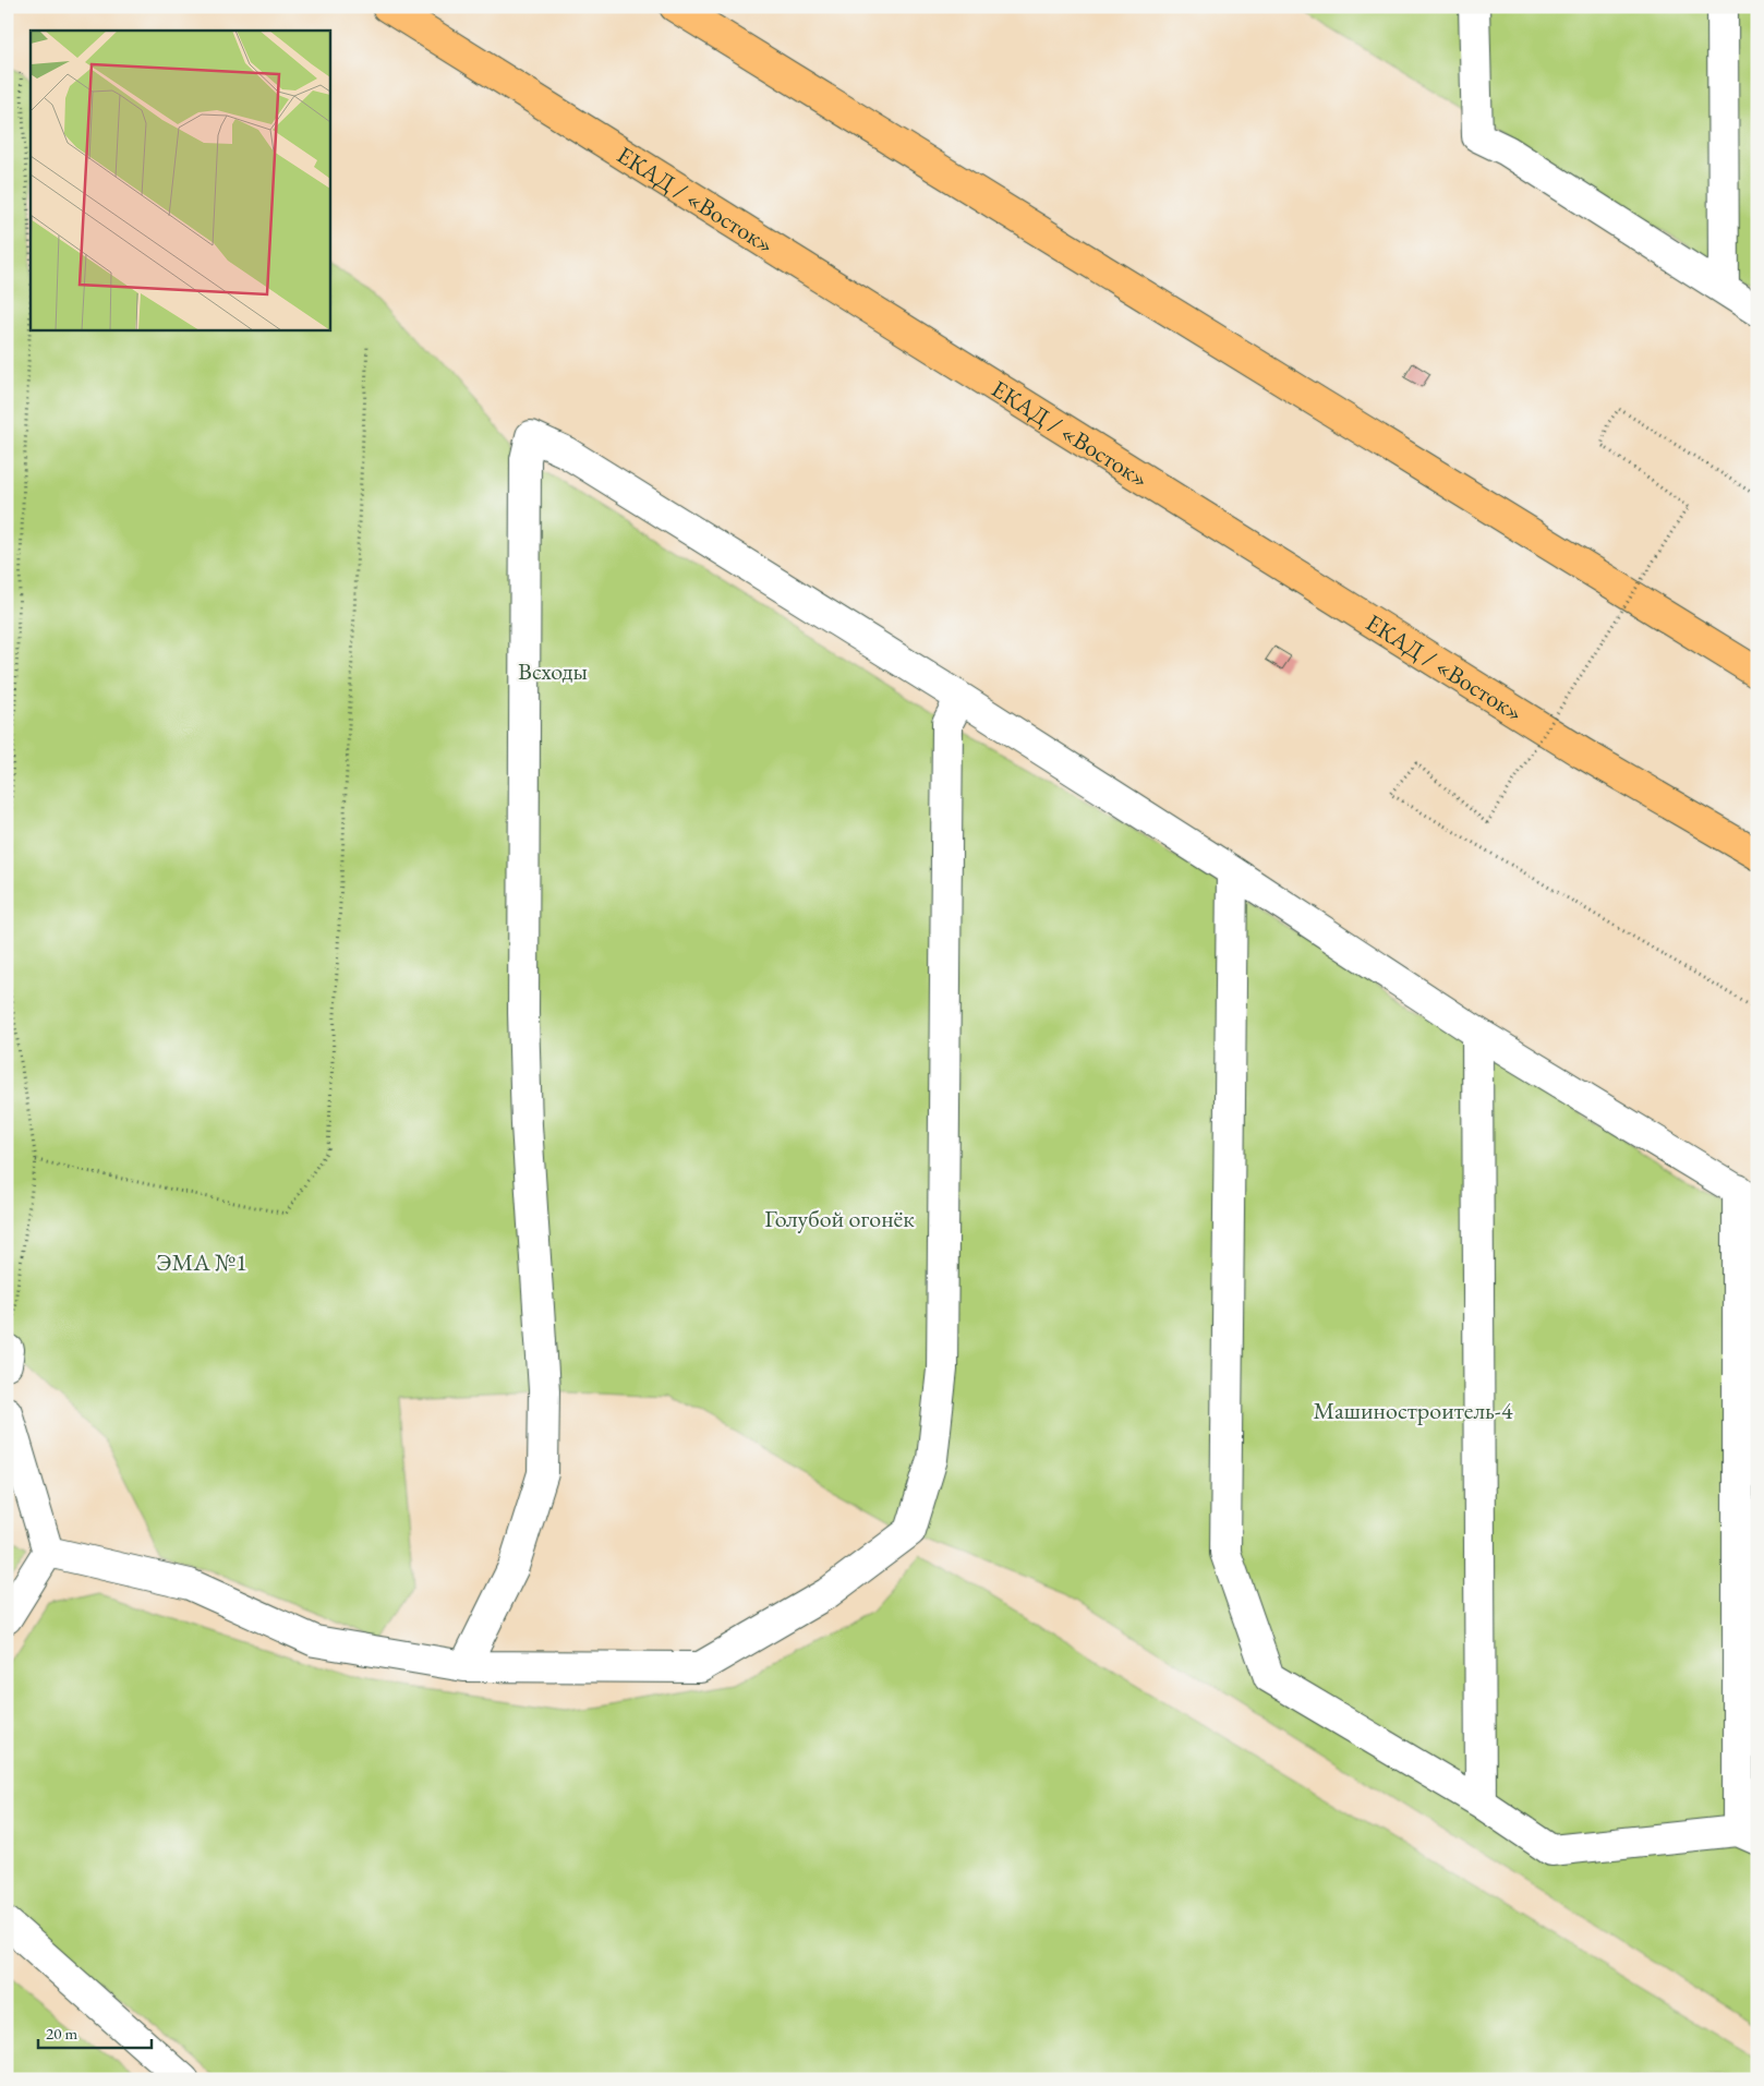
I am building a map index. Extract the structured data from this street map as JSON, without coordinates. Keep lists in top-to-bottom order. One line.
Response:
{"streets":{"highway":["ЕКАД / «Восток»"]},"parks":["Всходы","Голубой огонёк","ЭМА №1","Машиностроитель-4"],"scale_bar":"20 m"}
